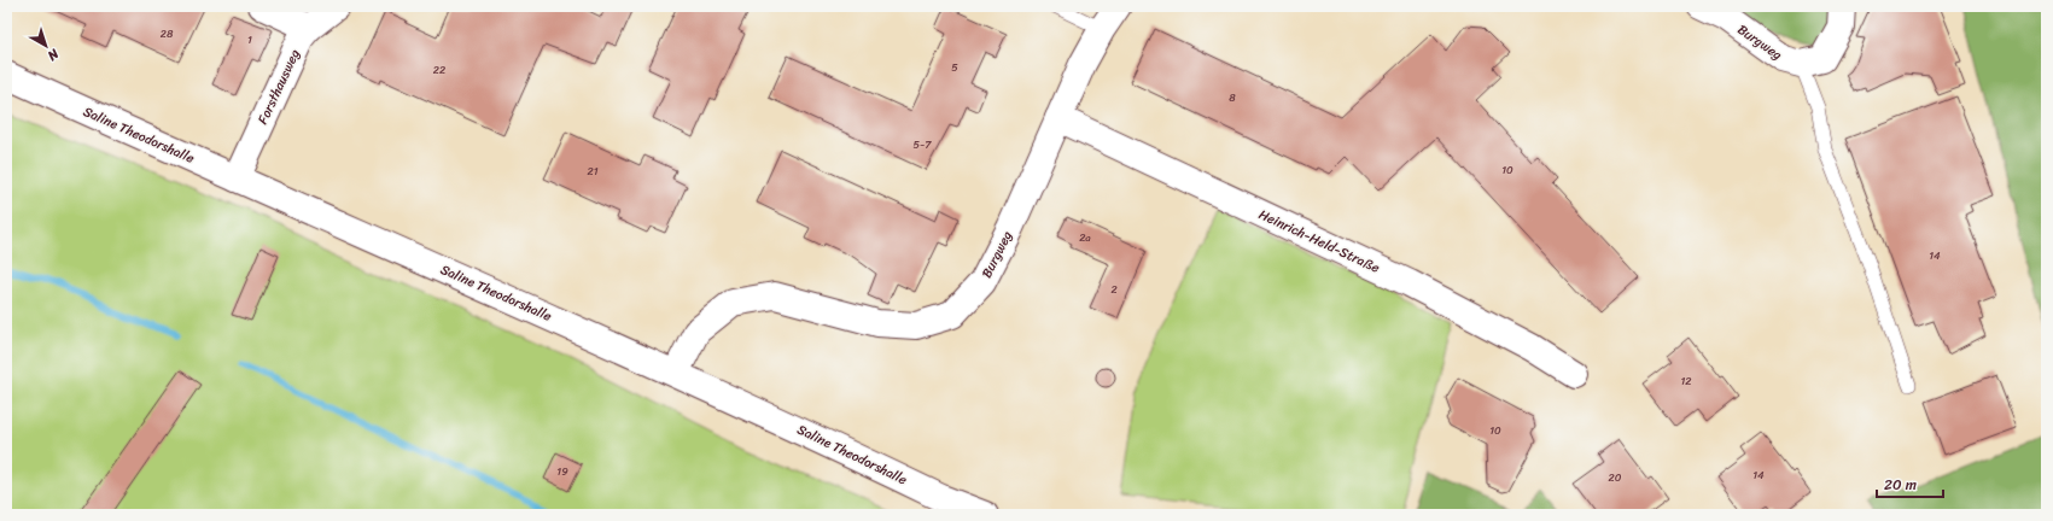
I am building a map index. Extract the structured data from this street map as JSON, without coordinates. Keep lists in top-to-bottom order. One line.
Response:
{"streets":{"street":["Burgweg","Forsthausweg","Saline Theodorshalle","Heinrich-Held-Straße"]},"crossings":[["Burgweg","Saline Theodorshalle"],["Burgweg","Heinrich-Held-Straße"],["Forsthausweg","Saline Theodorshalle"]],"house_numbers":["28","1","5","22","8","5-7","10","21","2a","14","2","12","10","19","14","20"],"scale_bar":"20 m","north":"bottom right"}
